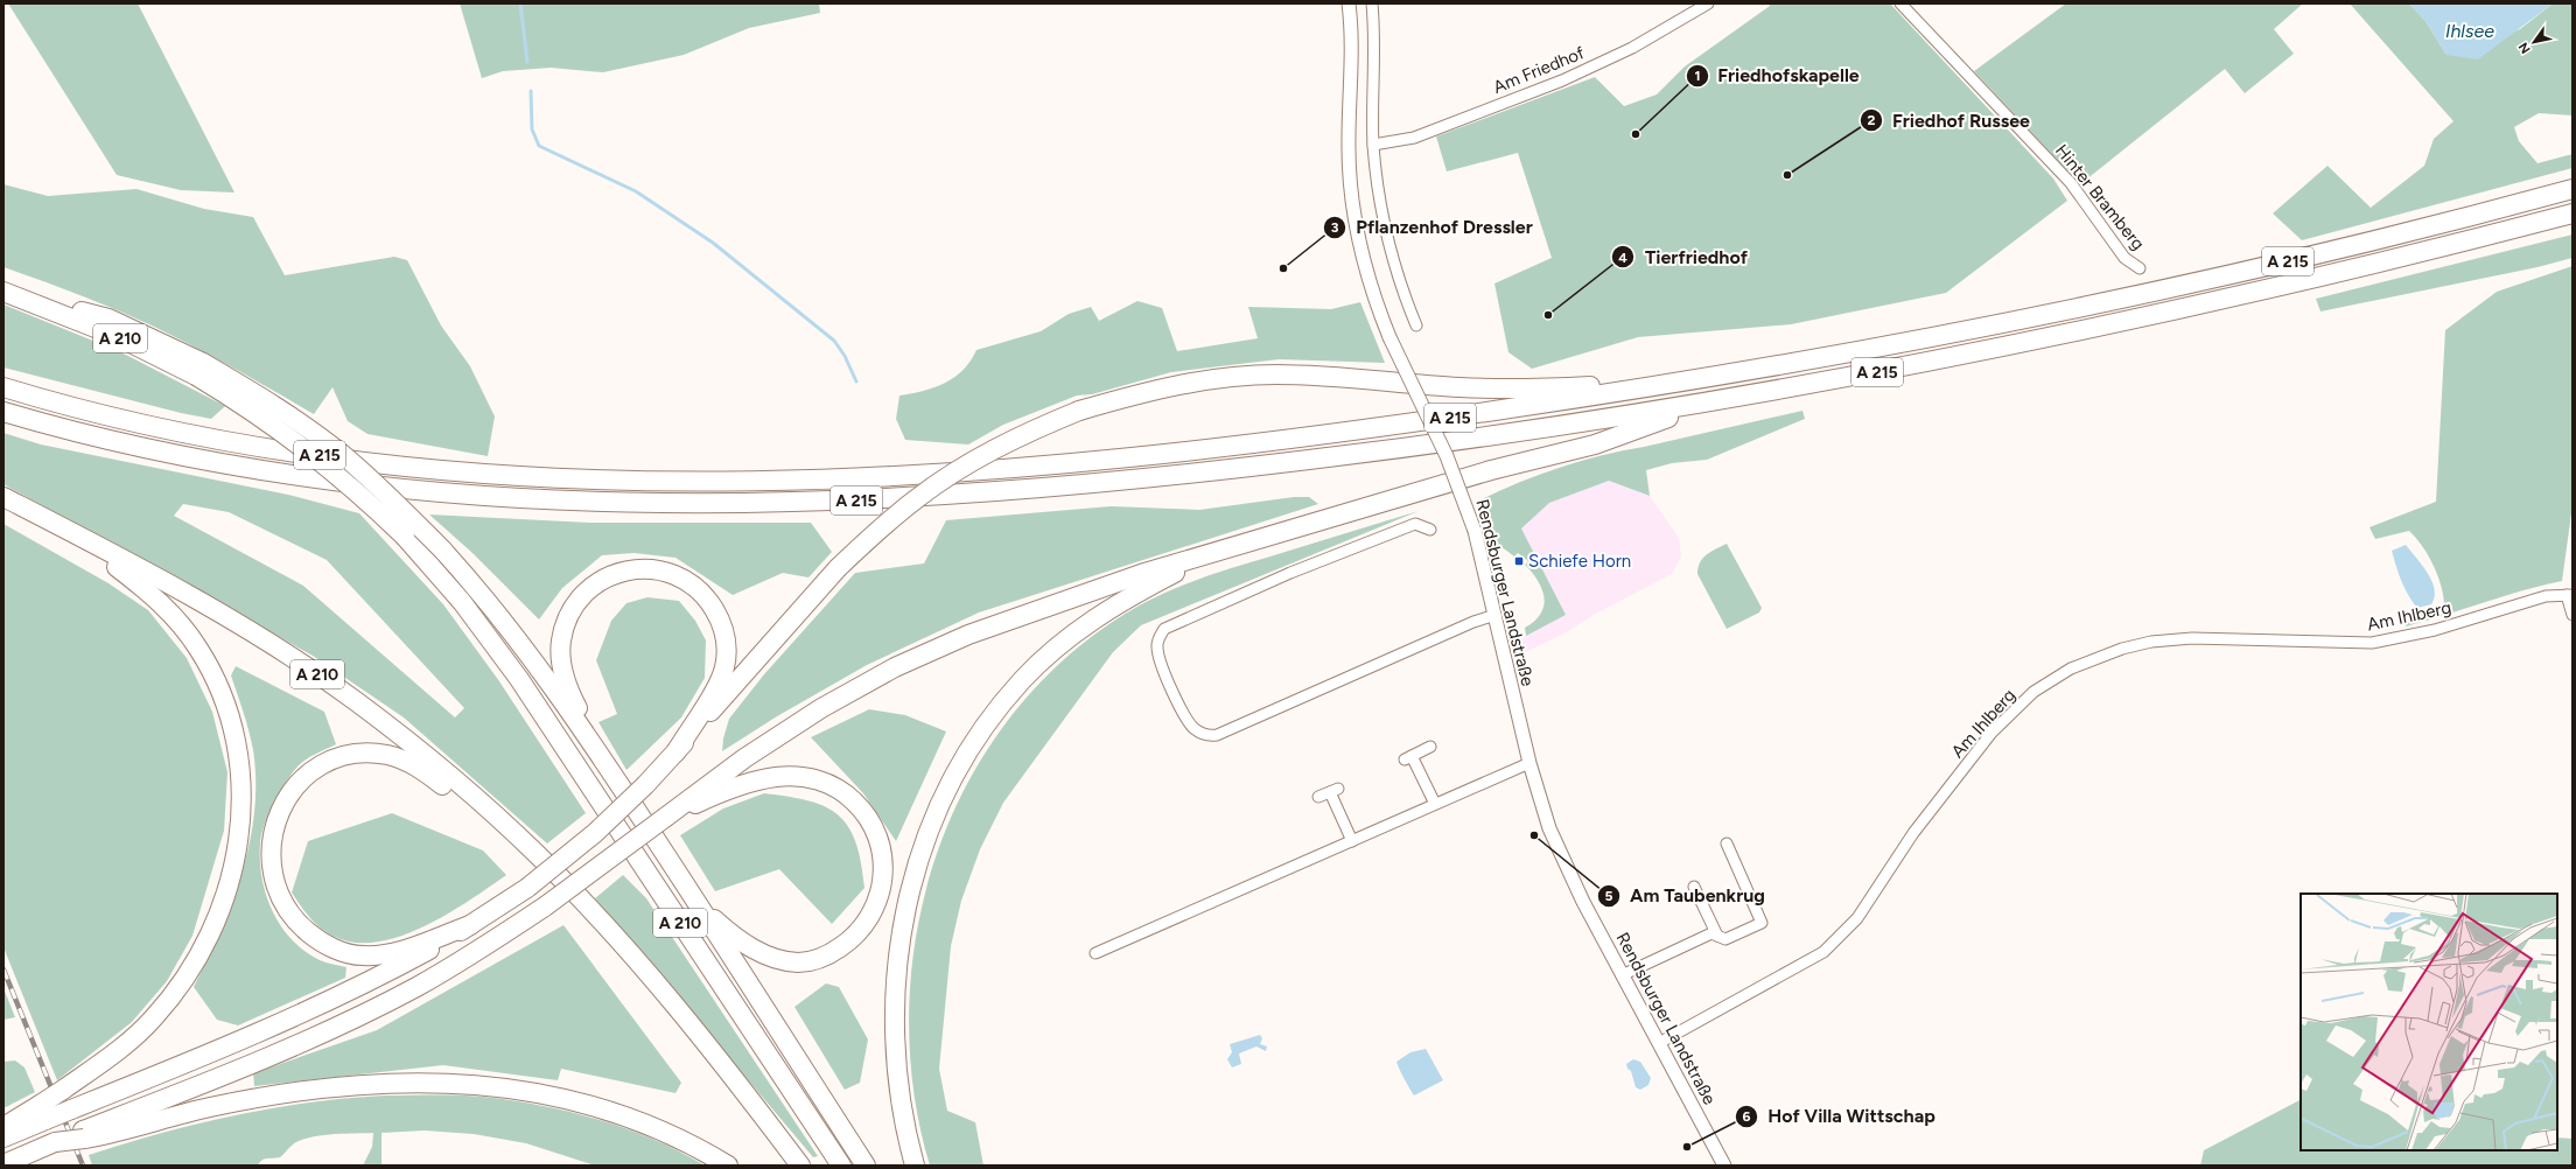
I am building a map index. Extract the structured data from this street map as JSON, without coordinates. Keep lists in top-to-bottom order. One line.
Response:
{"streets":{"highway":["A 215","A 210"],"street":["Am Friedhof","Hinter Bramberg","Rendsburger Landstraße","Am Ihlberg"]},"crossings":[["Rendsburger Landstraße","Am Ihlberg"]],"water":["Ihlsee"],"places":{"other":["Friedhofskapelle","Friedhof Russee","Pflanzenhof Dressler","Tierfriedhof","Am Taubenkrug","Hof Villa Wittschap"],"transit":["Schiefe Horn"]},"north":"bottom left"}
